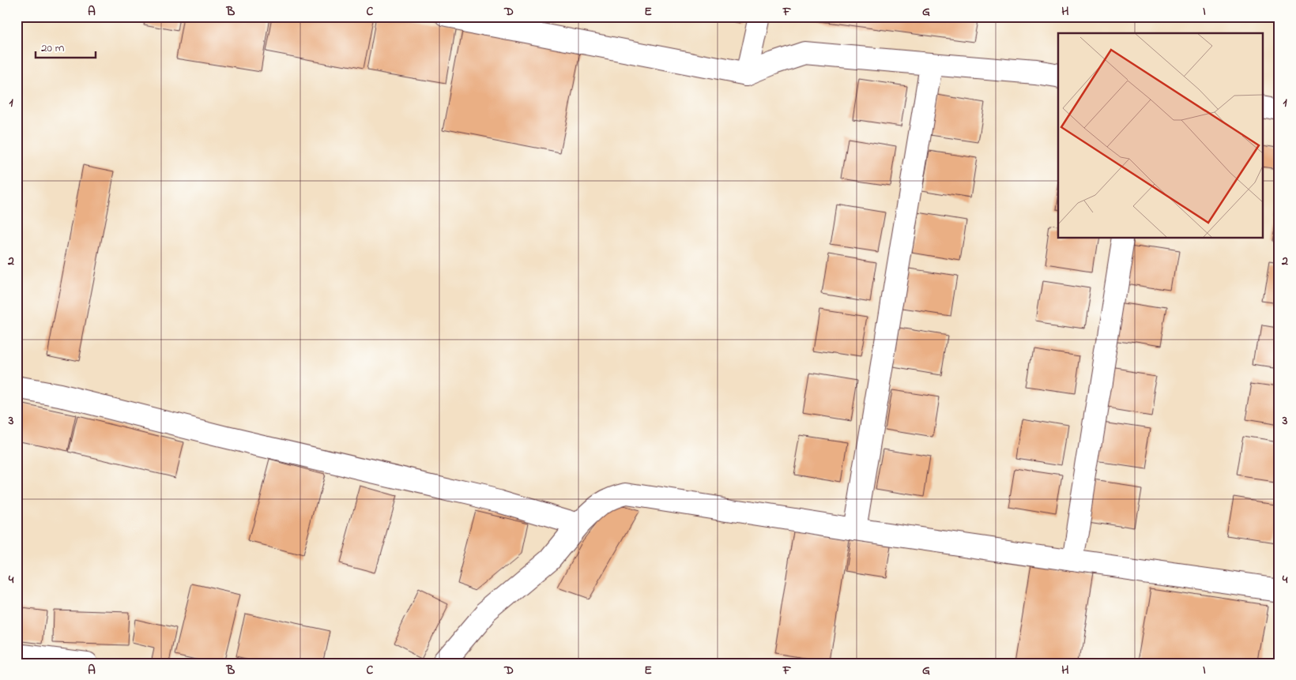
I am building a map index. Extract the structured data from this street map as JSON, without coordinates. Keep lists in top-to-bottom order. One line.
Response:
{"scale_bar":"20 m","grid":{"columns":["A","B","C","D","E","F","G","H","I"],"rows":["1","2","3","4"]}}
